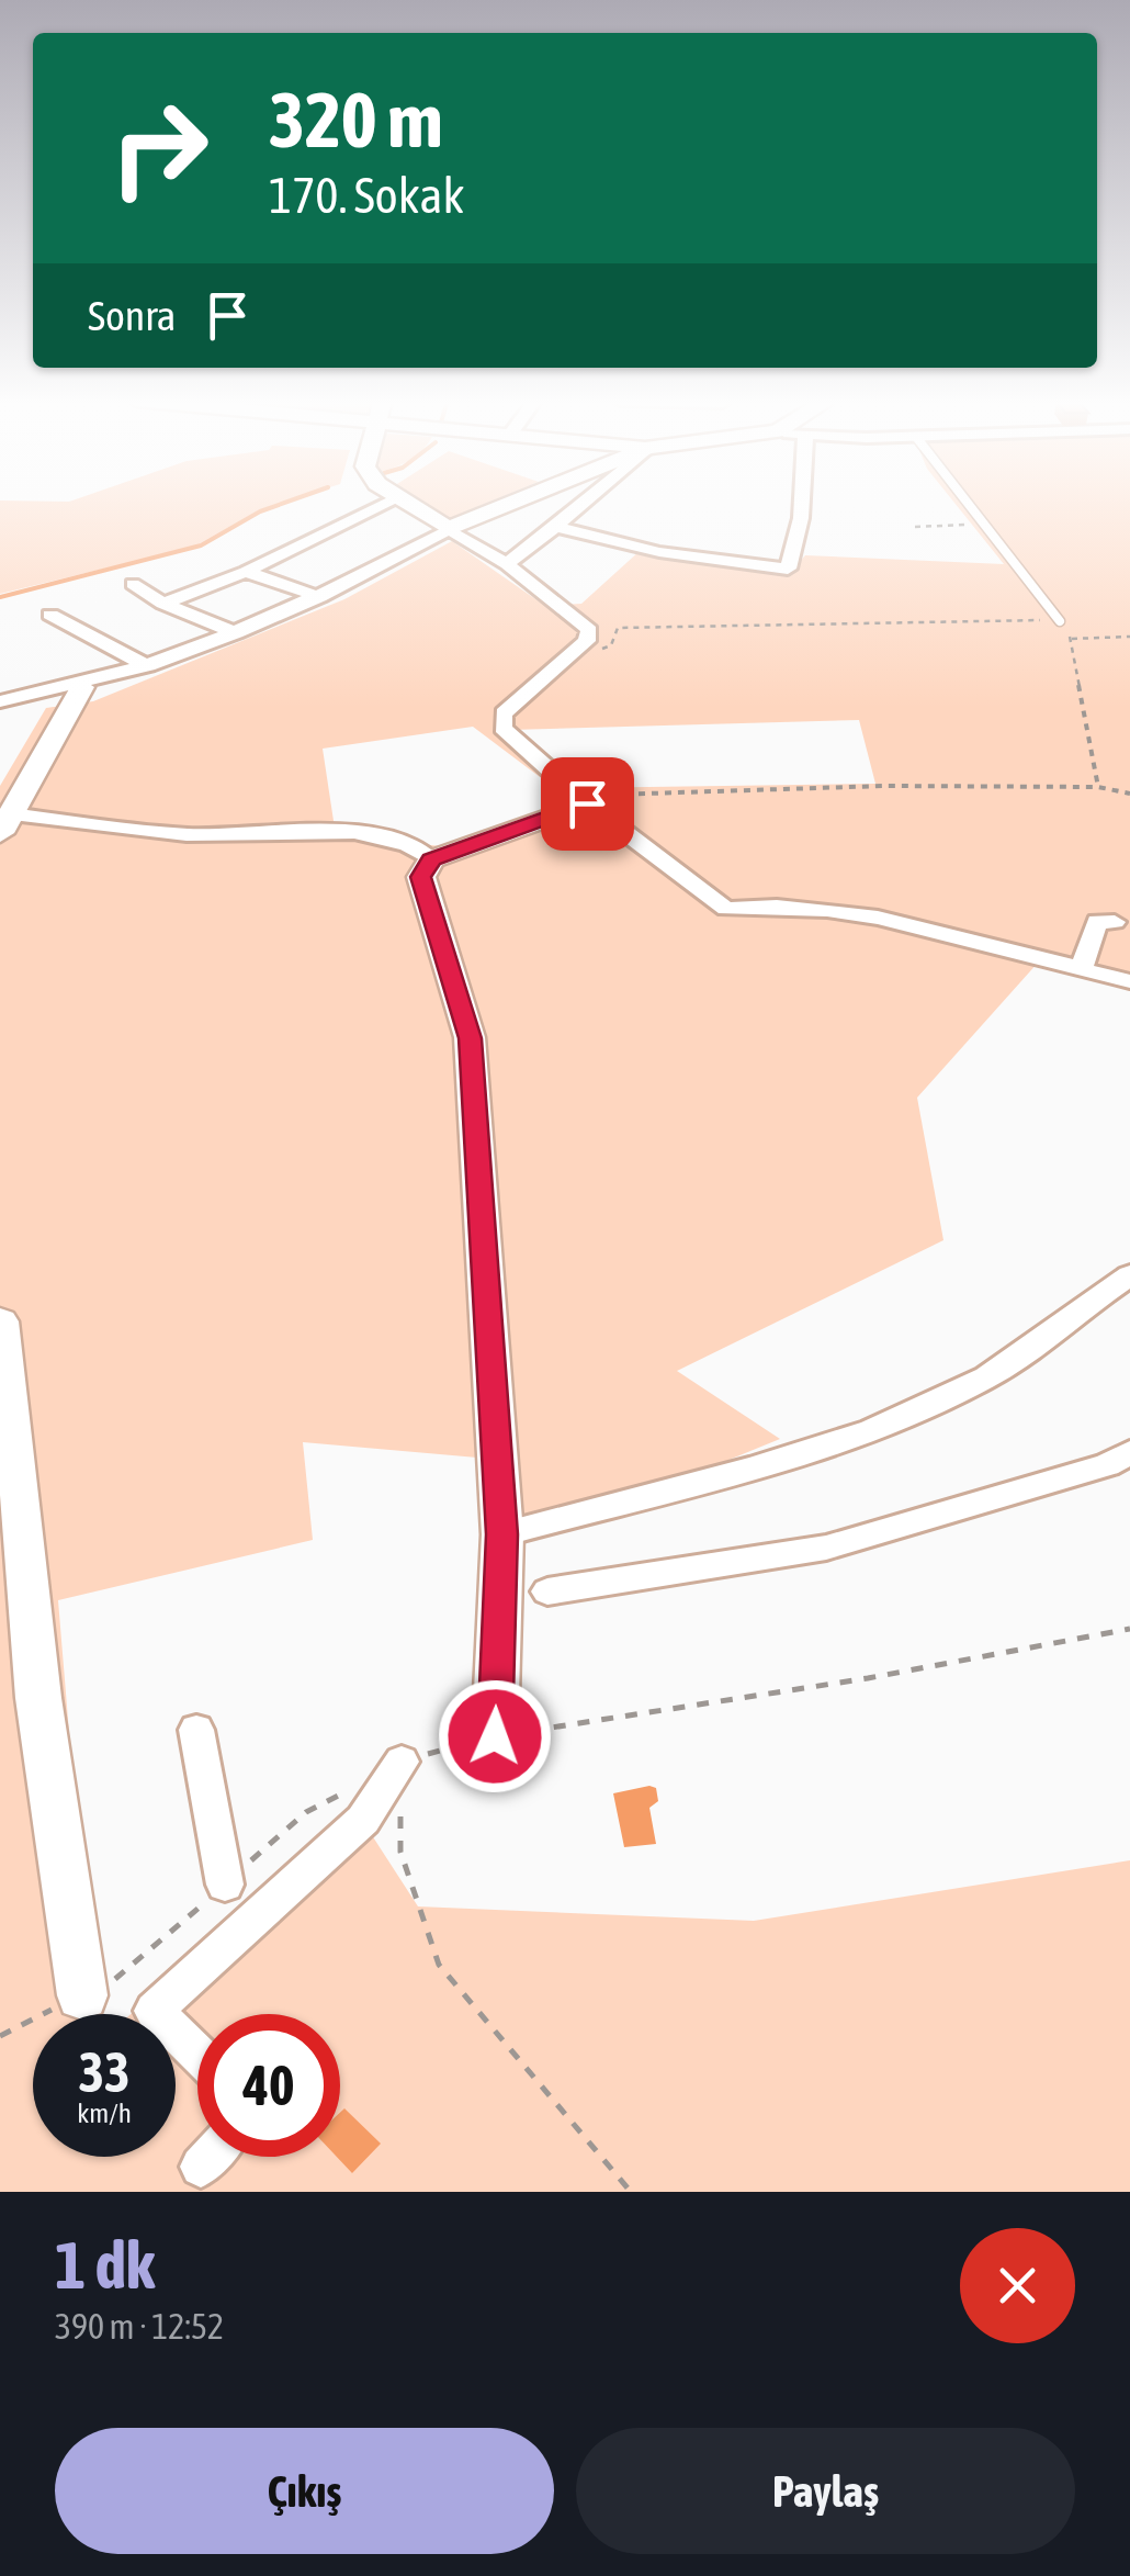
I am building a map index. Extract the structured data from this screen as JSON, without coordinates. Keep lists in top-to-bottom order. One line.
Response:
{"page":{"turn":["320 m","170. Sokak"],"then":"Sonra","speed":"33 km/h","limit":"40","heading":["1 dk","390 m · 12:52"],"buttons":["Çıkış","Paylaş"]}}
